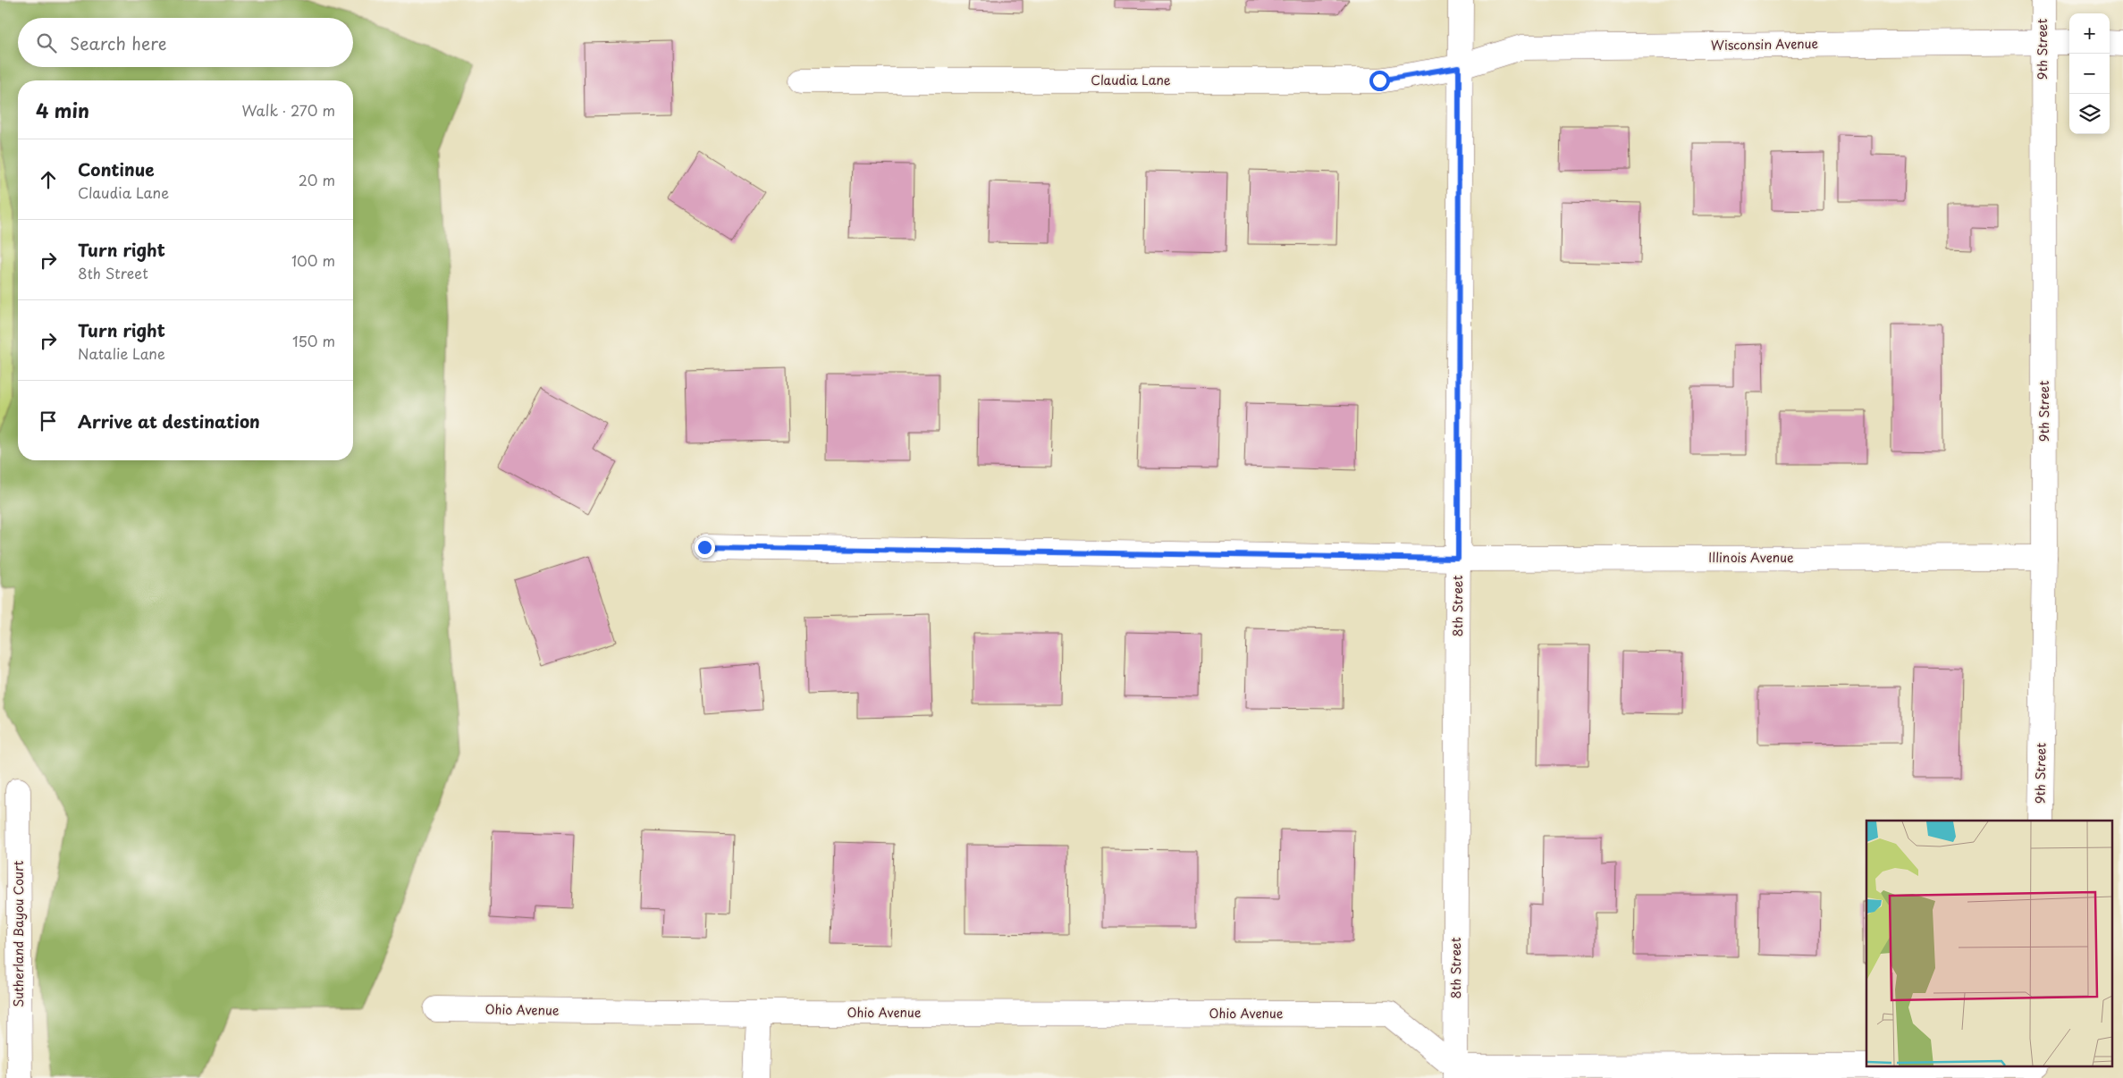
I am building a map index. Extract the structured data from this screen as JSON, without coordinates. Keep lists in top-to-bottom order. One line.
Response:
{"streets":{"street":["Wisconsin Avenue","9th Street","Claudia Lane","Illinois Avenue","8th Street","Sutherland Bayou Court","Ohio Avenue"]},"crossings":[["Wisconsin Avenue","9th Street"],["Wisconsin Avenue","Claudia Lane"],["Wisconsin Avenue","8th Street"],["9th Street","Illinois Avenue"],["Claudia Lane","8th Street"],["Illinois Avenue","8th Street"],["8th Street","Ohio Avenue"]],"page":{"map_buttons":["+","−"],"search":"Search here","heading":["4 min","Walk · 270 m"],"list":[["Continue","Claudia Lane","20 m"],["Turn right","8th Street","100 m"],["Turn right","Natalie Lane","150 m"],"Arrive at destination"]}}
